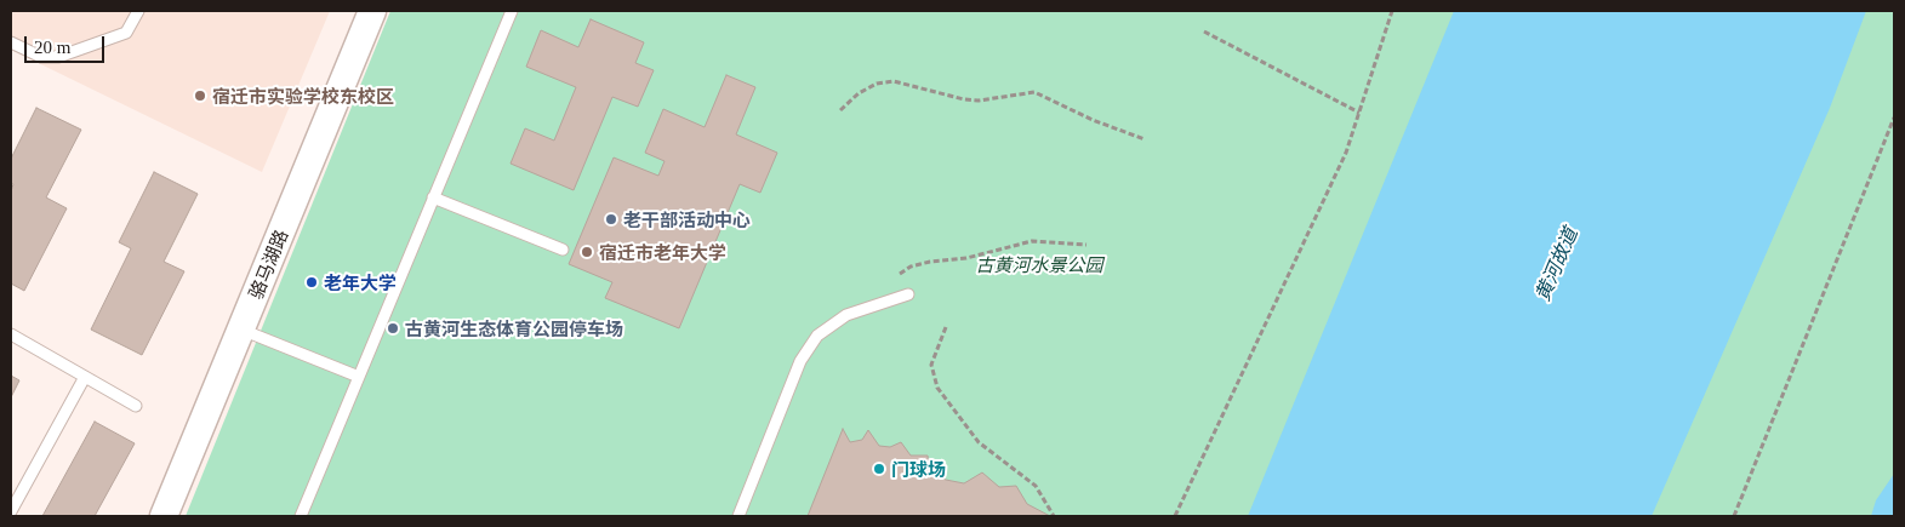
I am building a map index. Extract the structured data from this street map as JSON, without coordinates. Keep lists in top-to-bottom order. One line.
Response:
{"streets":{"street":["骆马湖路"]},"water":["黄河故道"],"parks":["古黄河水景公园"],"places":["宿迁市实验学校东校区","老干部活动中心","宿迁市老年大学","老年大学","古黄河生态体育公园停车场","门球场"],"scale_bar":"20 m"}
